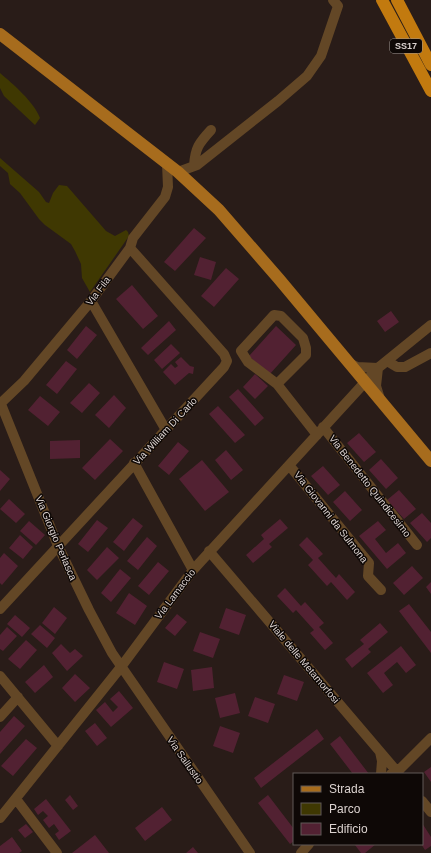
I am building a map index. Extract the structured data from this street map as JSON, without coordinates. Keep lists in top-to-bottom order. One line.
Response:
{"streets":{"highway":["SS17"],"street":["Via Fila","Via William Di Carlo","Via Benedetto Quindicesimo","Via Giovanni da Sulmona","Via Giorgio Perlasca","Via Lamaccio","Viale delle Metamorfosi","Via Sallustio"]},"crossings":[["Via Fila","Via William Di Carlo"],["Via Fila","Via Giorgio Perlasca"],["Via William Di Carlo","Via Giorgio Perlasca"],["Via Benedetto Quindicesimo","Via Lamaccio"],["Via Giovanni da Sulmona","Via Lamaccio"],["Via Giorgio Perlasca","Via Lamaccio"],["Via Giorgio Perlasca","Via Sallustio"],["Via Lamaccio","Viale delle Metamorfosi"],["Via Lamaccio","Via Sallustio"]],"legend":["Strada","Parco","Edificio"]}
